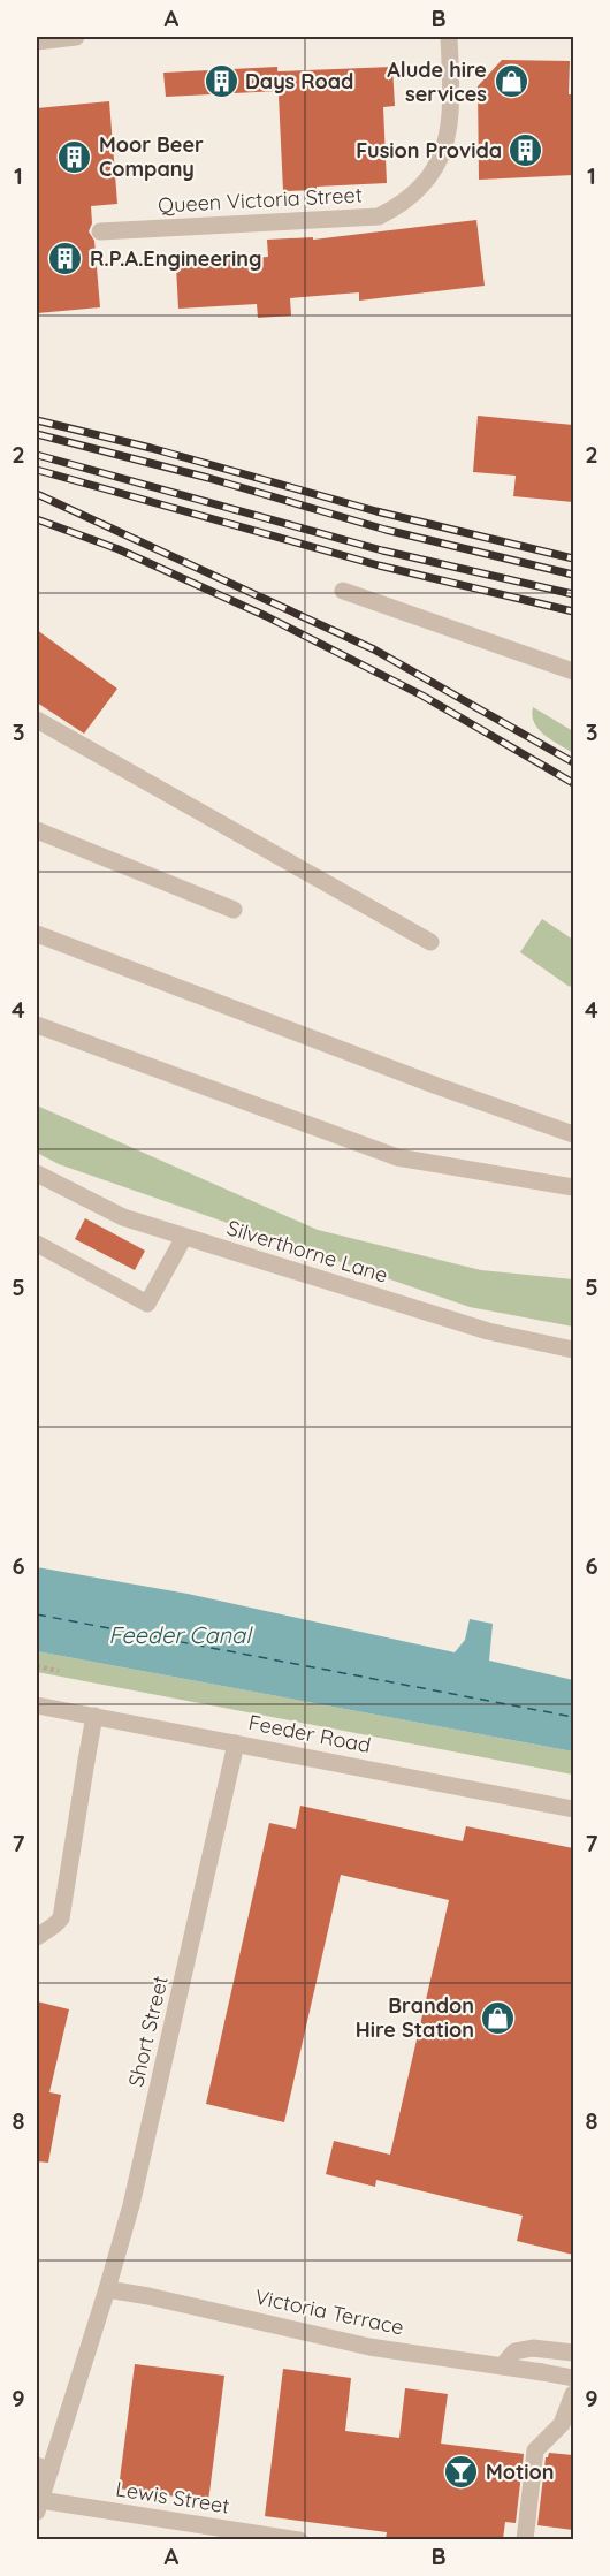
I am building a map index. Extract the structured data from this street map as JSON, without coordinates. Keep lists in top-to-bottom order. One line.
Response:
{"streets":{"street":["Queen Victoria Street","Silverthorne Lane","Feeder Road","Short Street","Victoria Terrace","Lewis Street"]},"crossings":[["Feeder Road","Short Street"],["Short Street","Victoria Terrace"],["Short Street","Lewis Street"]],"water":["Feeder Canal"],"places":{"building":["Days Road","Fusion Provida","Moor Beer Company","R.P.A.Engineering"],"shop":["Alude hire services","Brandon Hire Station"],"bar":["Motion"]},"grid":{"columns":["A","B"],"rows":["1","2","3","4","5","6","7","8","9"]}}
